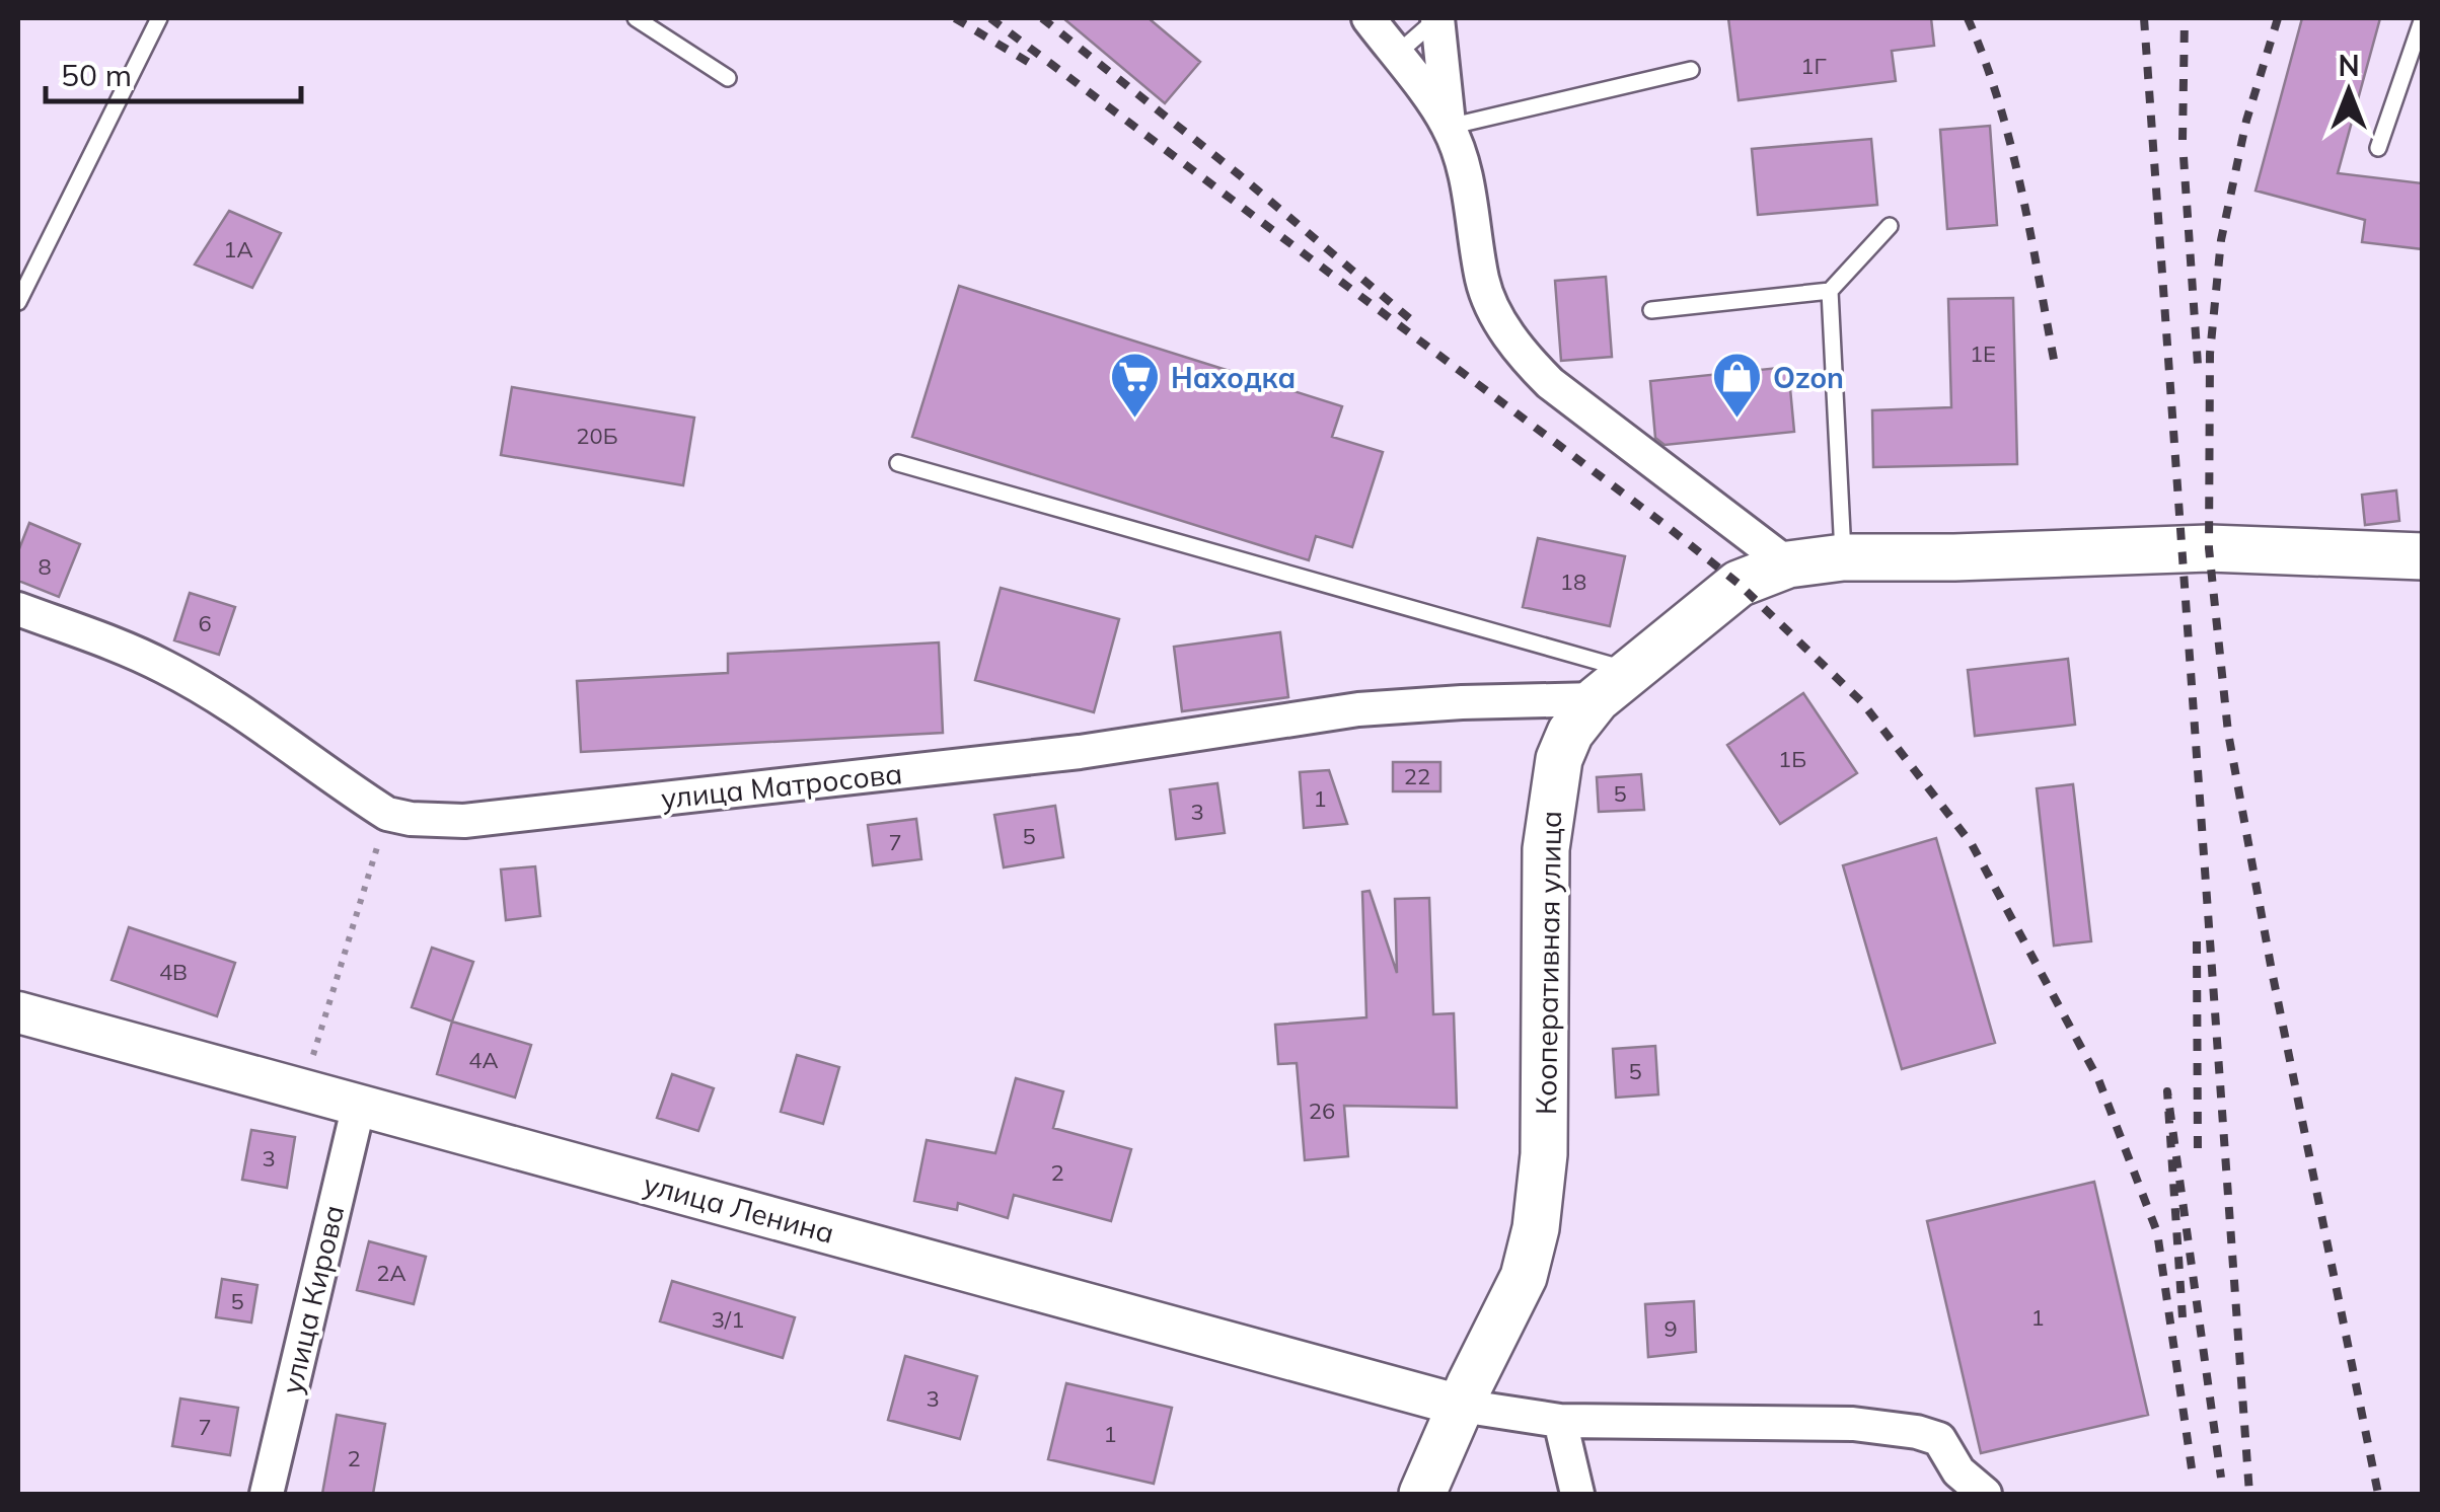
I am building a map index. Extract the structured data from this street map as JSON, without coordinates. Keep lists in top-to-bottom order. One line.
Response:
{"streets":{"main road":["Кооперативная улица"],"street":["улица Матросова","улица Ленина","улица Кирова"]},"crossings":[["улица Матросова","Кооперативная улица"],["Кооперативная улица","улица Ленина"],["улица Ленина","улица Кирова"]],"places":{"supermarket":["Находка"],"shop":["Ozon"]},"house_numbers":["1Г","1А","1Е","20Б","8","18","6","1Б","22","5","1","3","5","7","4В","4А","5","26","3","2","2А","5","1","3/1","9","3","7","1","2"],"scale_bar":"50 m","north":"top"}
